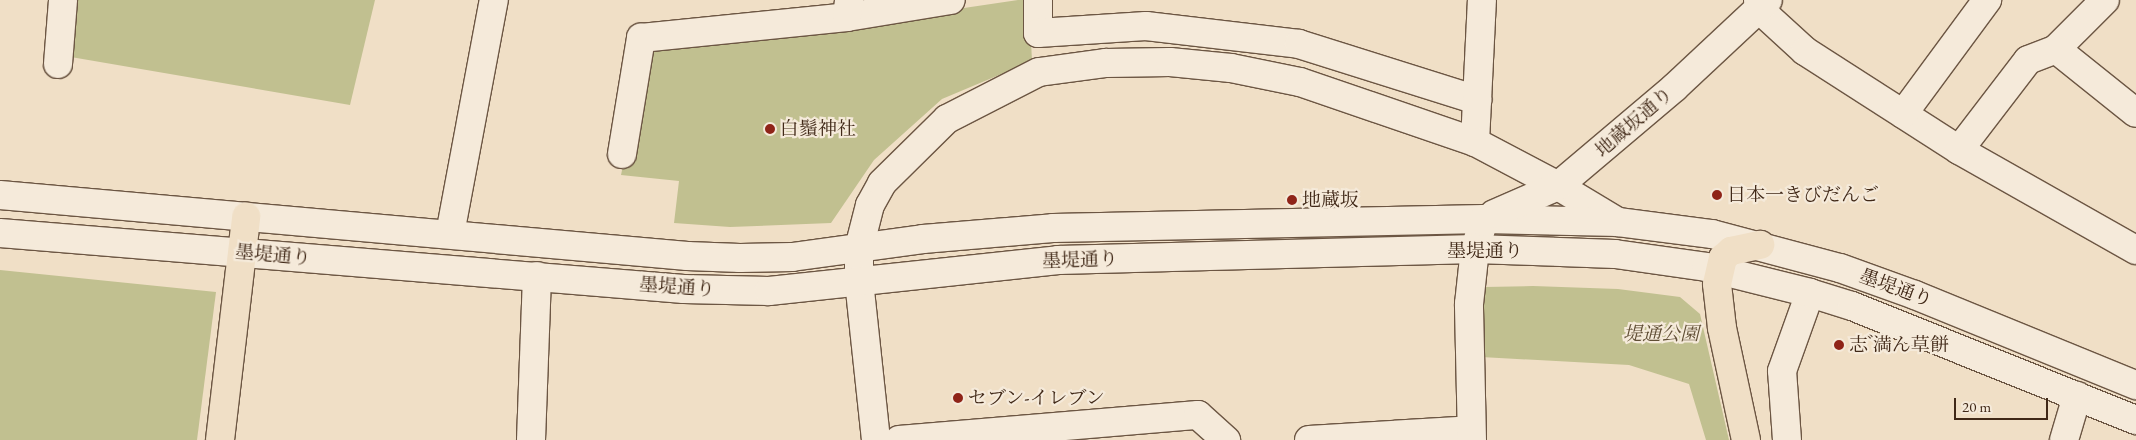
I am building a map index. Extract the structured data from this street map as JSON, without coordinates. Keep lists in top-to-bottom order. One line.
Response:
{"streets":{"street":["地蔵坂通り","墨堤通り"]},"crossings":[["地蔵坂通り","墨堤通り"]],"parks":["堤通公園"],"places":["白鬚神社","日本一きびだんご","地蔵坂","志 ゙満ん草餅","セブン-イレブン"],"scale_bar":"20 m"}
